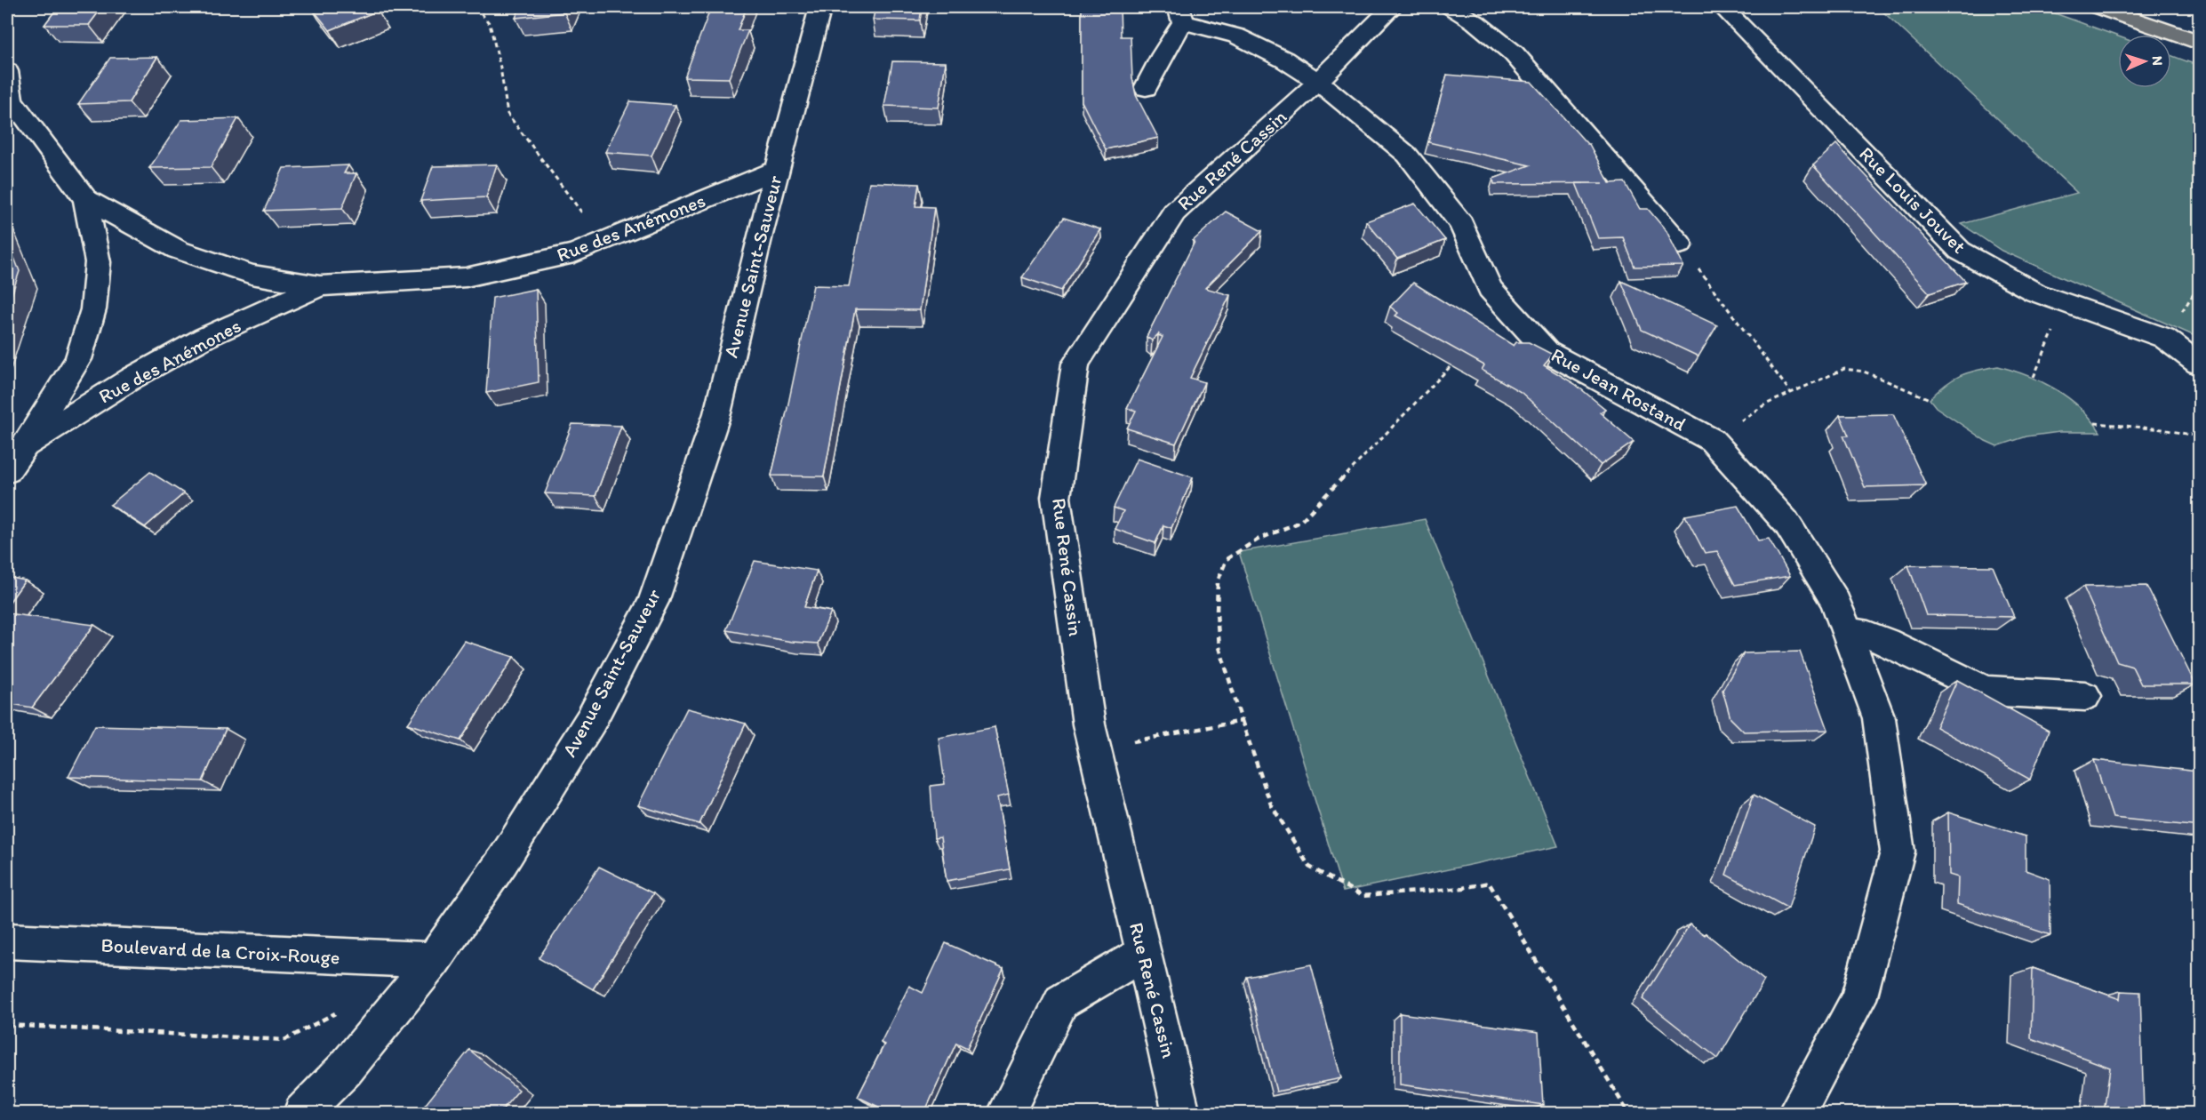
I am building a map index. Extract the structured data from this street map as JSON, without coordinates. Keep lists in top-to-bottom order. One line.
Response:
{"streets":{"street":["Rue René Cassin","Rue Louis Jouvet","Rue des Anémones","Avenue Saint-Sauveur","Rue Jean Rostand","Boulevard de la Croix-Rouge"]},"crossings":[["Rue René Cassin","Rue Jean Rostand"],["Rue des Anémones","Avenue Saint-Sauveur"],["Avenue Saint-Sauveur","Boulevard de la Croix-Rouge"]],"north":"right"}
